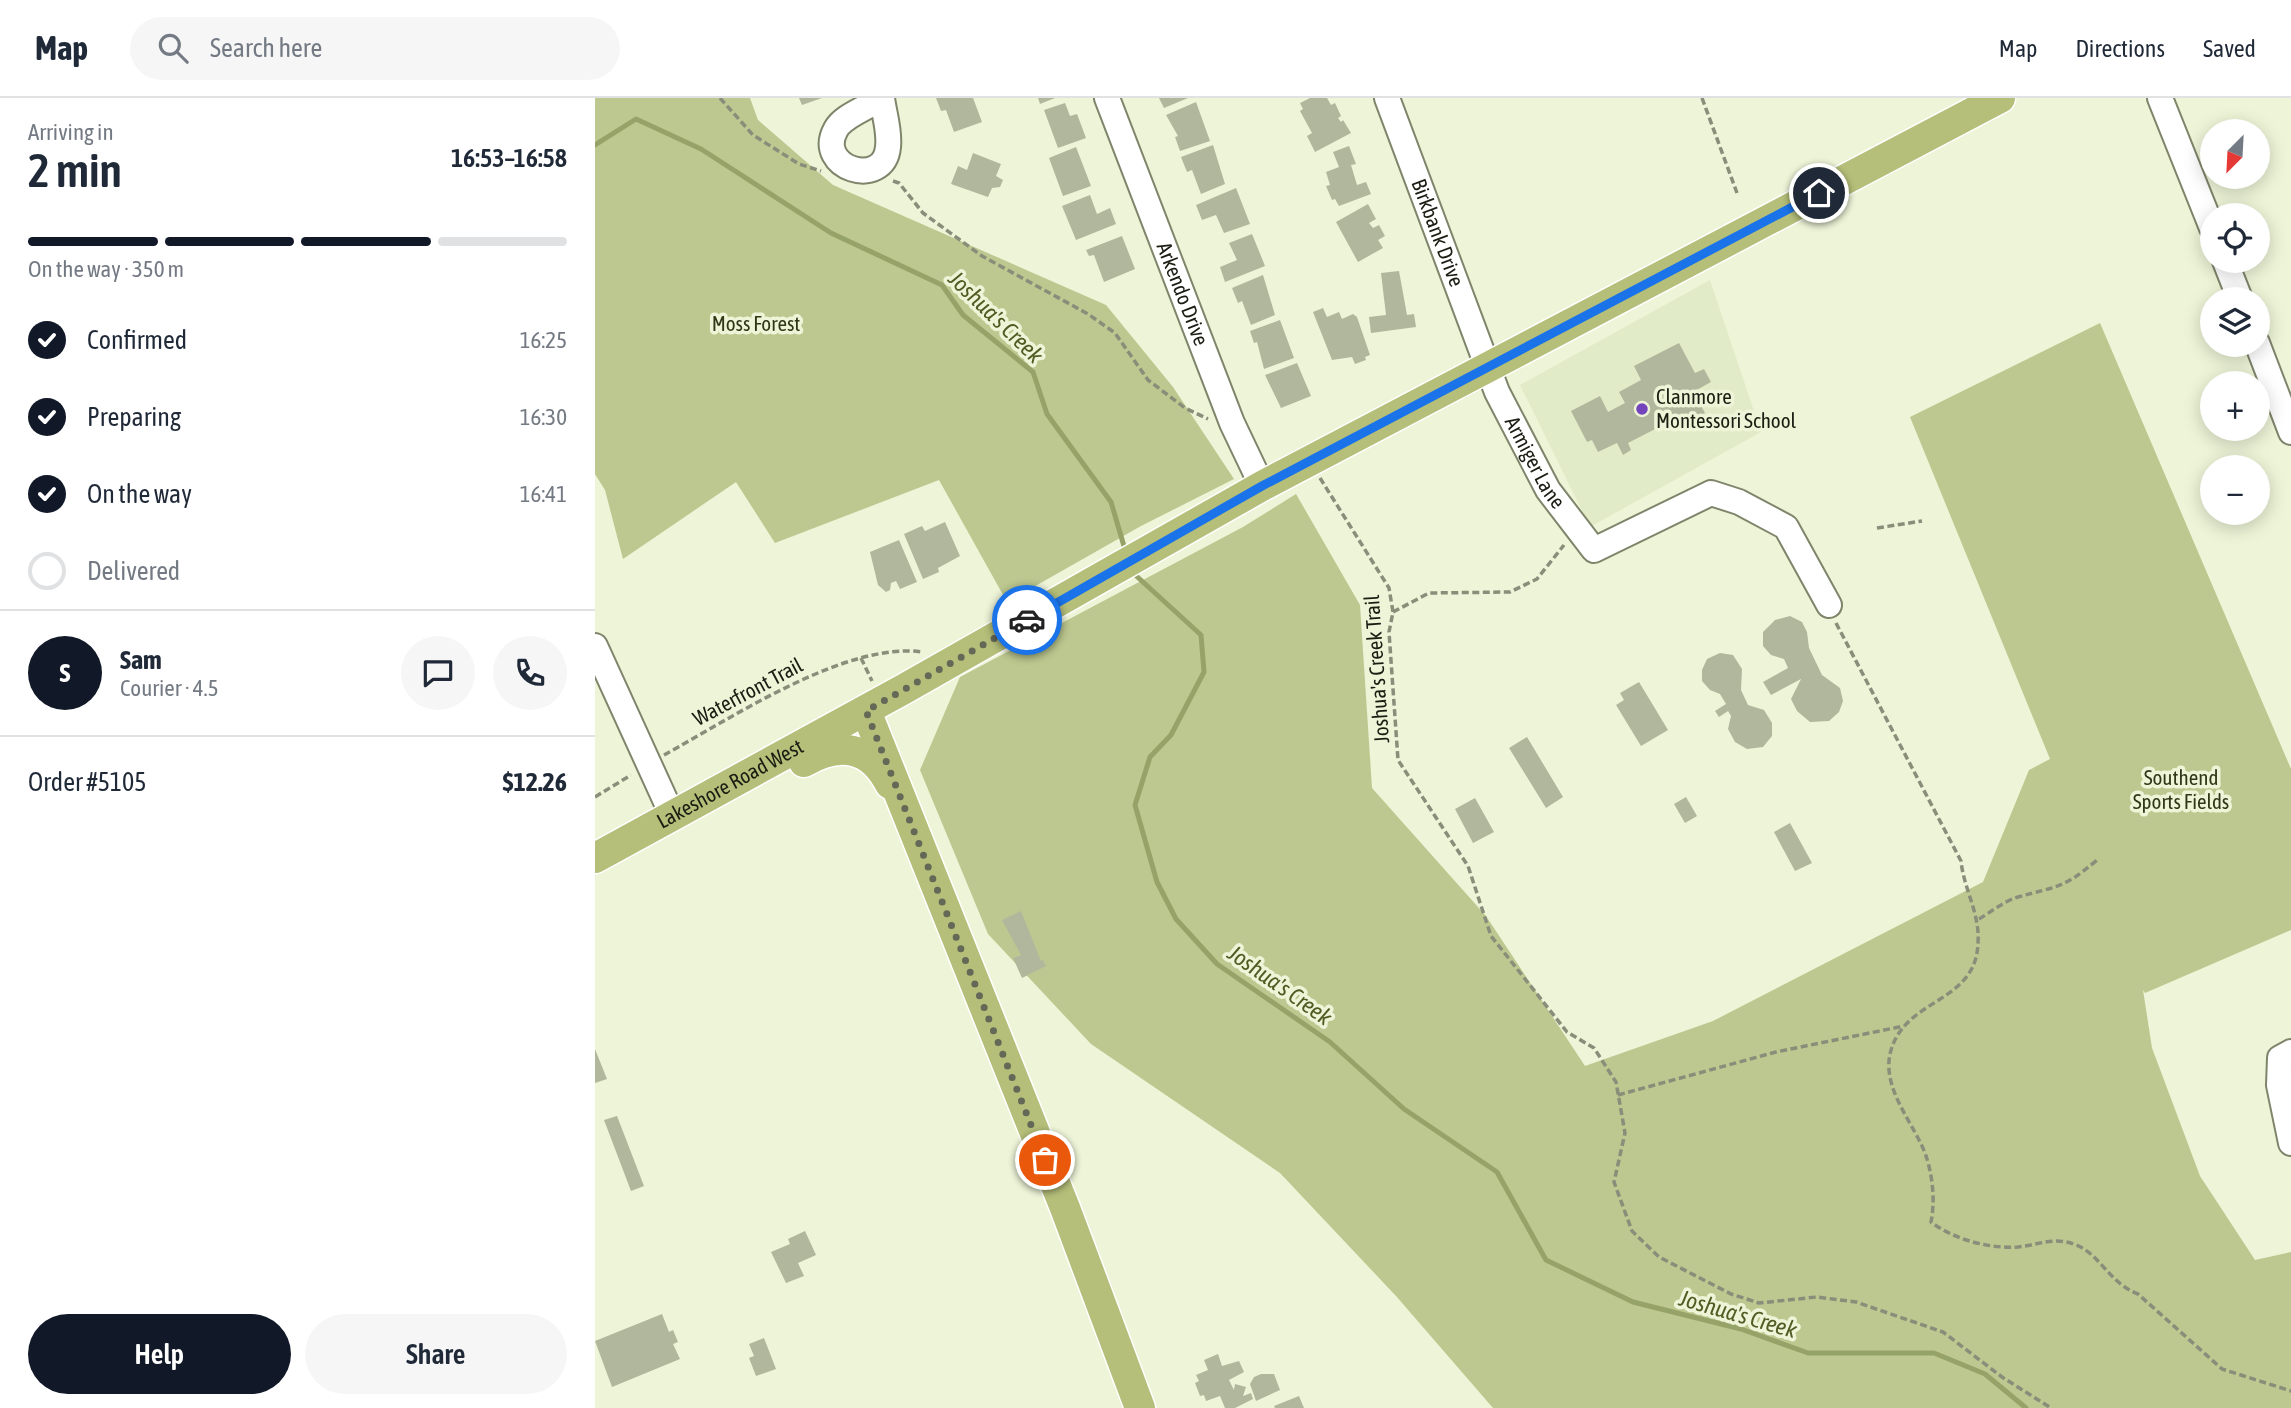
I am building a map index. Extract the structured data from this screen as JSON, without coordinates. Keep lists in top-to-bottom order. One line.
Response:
{"streets":{"main road":["Lakeshore Road West"],"street":["Birkbank Drive","Arkendo Drive","Armiger Lane"],"path":["Joshua's Creek Trail","Waterfront Trail"]},"crossings":[["Birkbank Drive","Armiger Lane"],["Birkbank Drive","Lakeshore Road West"],["Arkendo Drive","Lakeshore Road West"],["Armiger Lane","Lakeshore Road West"],["Joshua's Creek Trail","Lakeshore Road West"]],"water":["Joshua's Creek"],"parks":["Moss Forest","Southend Sports Fields"],"places":["Clanmore Montessori School"],"north":"bottom left","page":{"header":"Map","search":"Search here","nav":["Map","Directions","Saved"],"heading":["2 min","Arriving in","16:53–16:58"],"panel":["Sam","Courier · 4.5","Order #5105","$12.26"],"map_buttons":["+","−"],"bar":"On the way · 350 m","list":[["Confirmed","16:25"],["Preparing","16:30"],["On the way","16:41"],"Delivered"],"round":"S","buttons":["Help","Share"]}}
